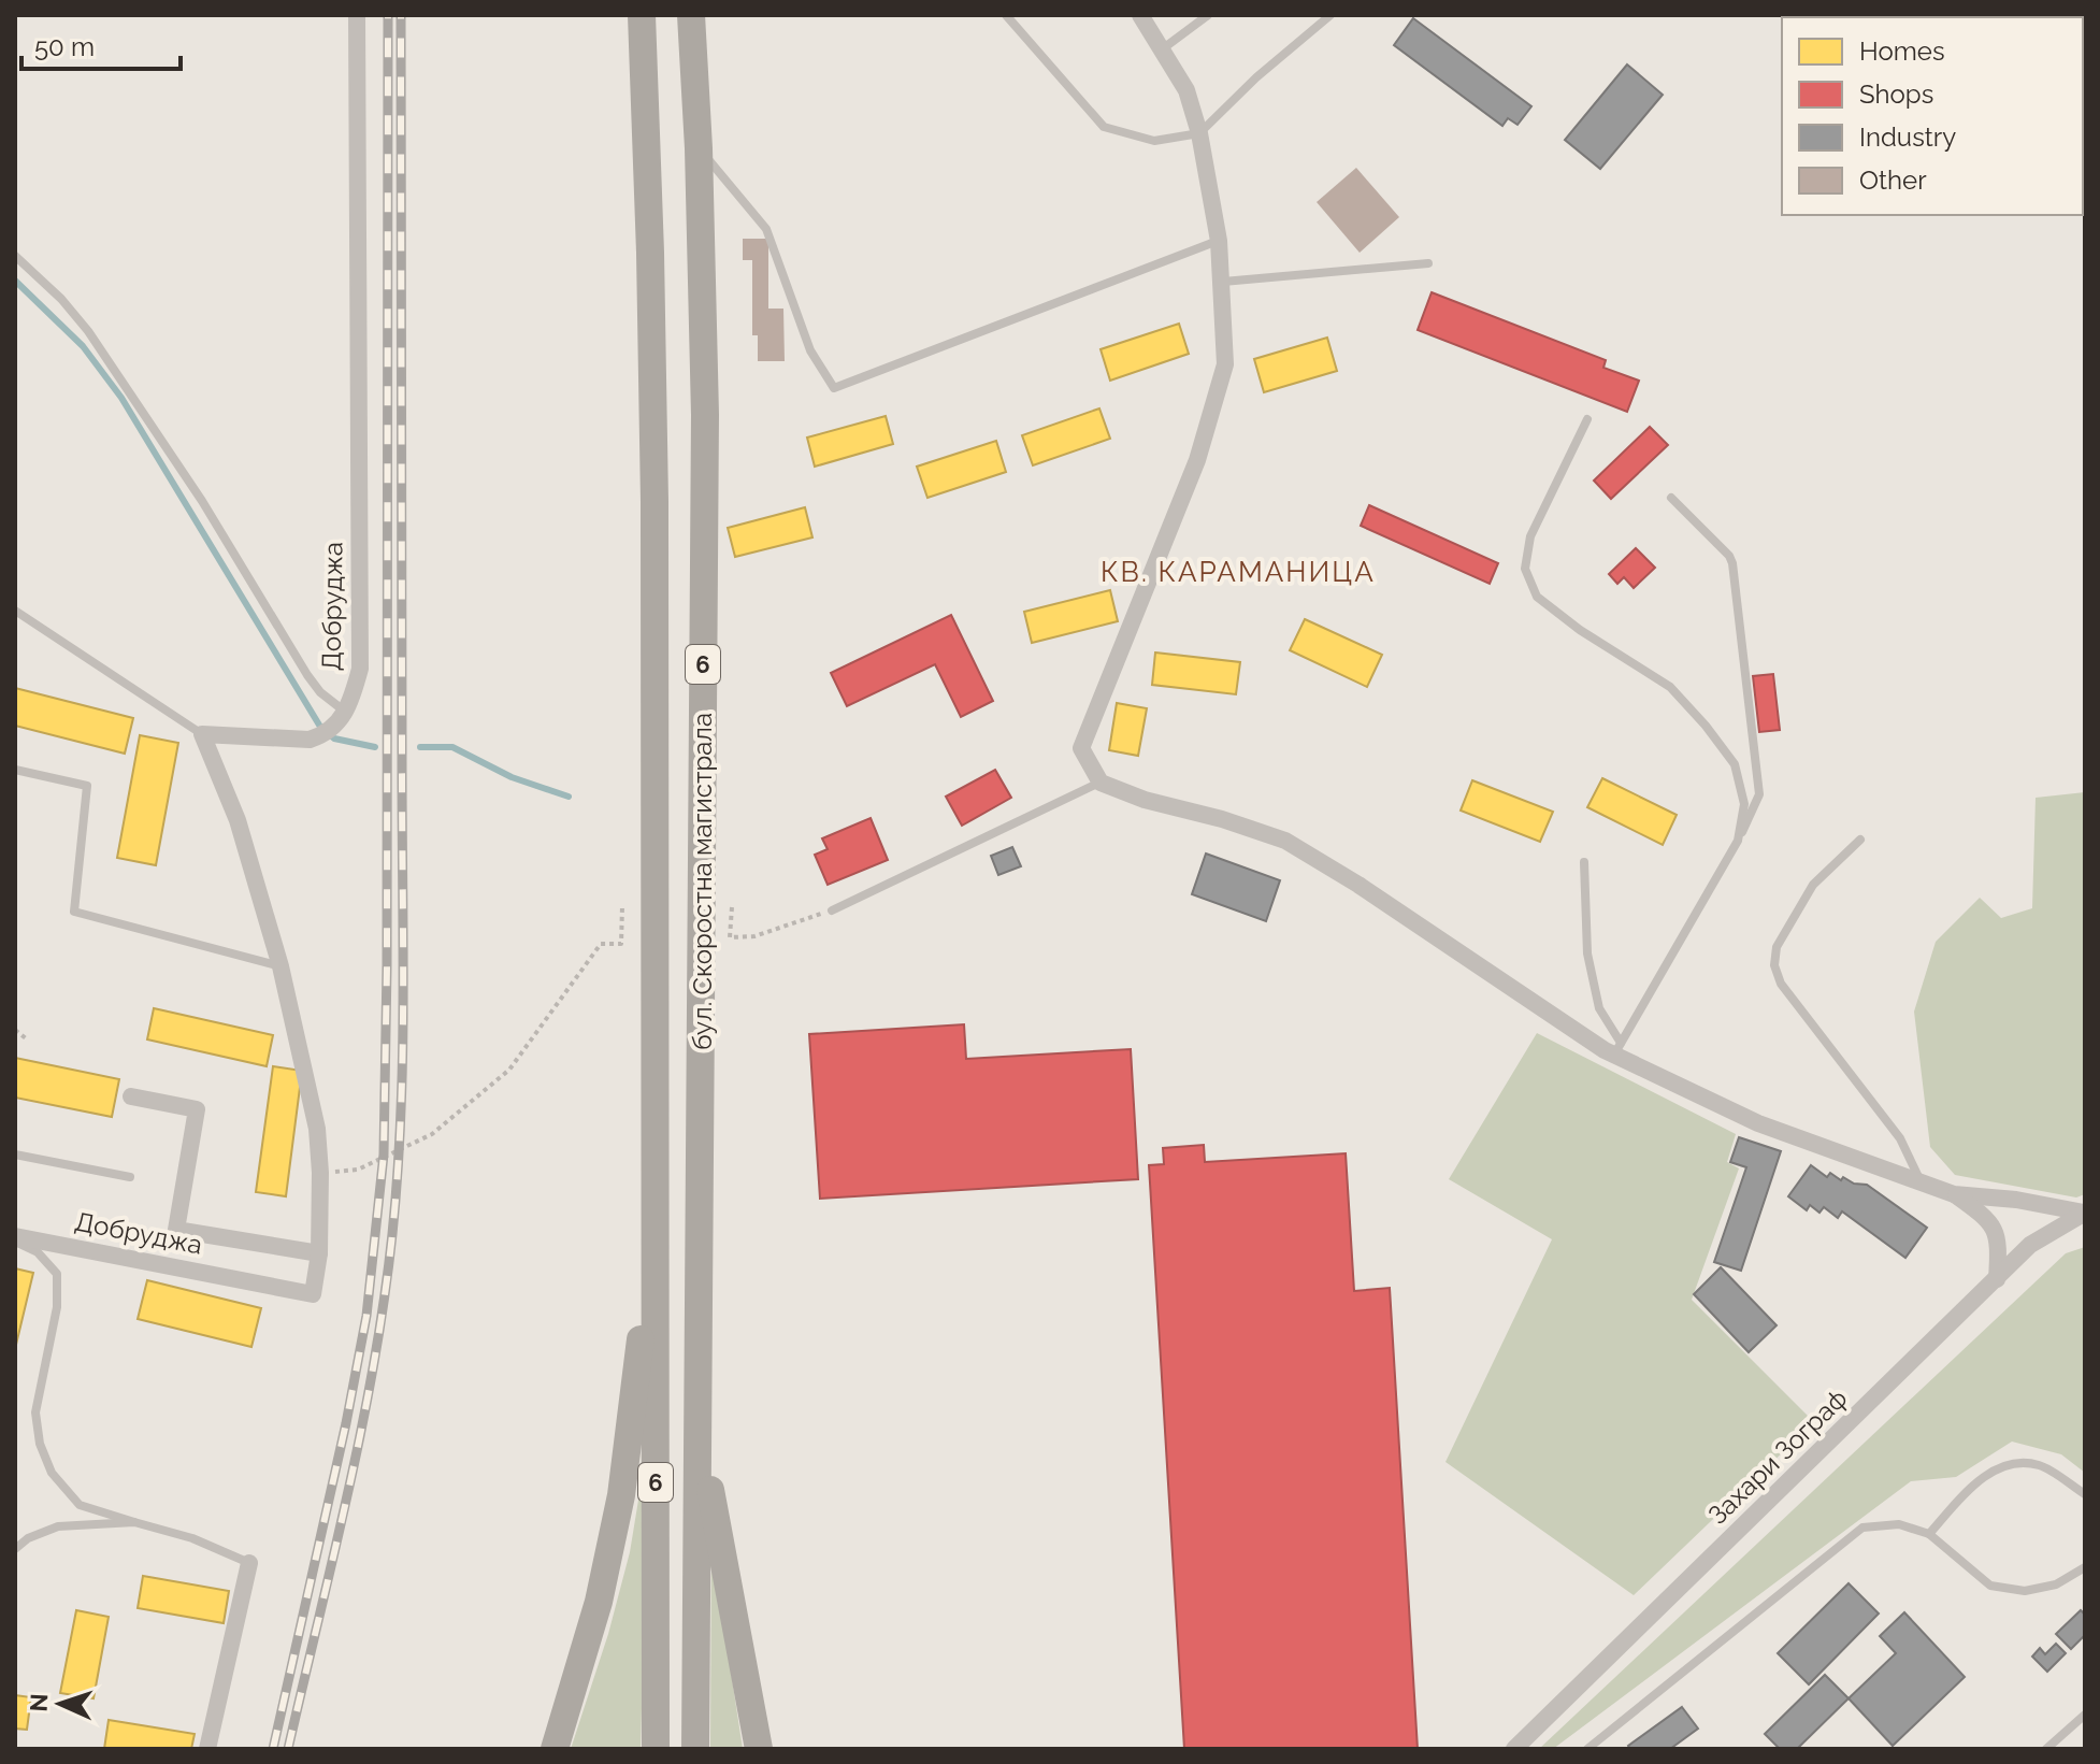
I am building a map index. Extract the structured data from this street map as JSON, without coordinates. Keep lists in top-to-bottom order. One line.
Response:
{"streets":{"highway":["6","бул. Скоростна магистрала"],"street":["Добруджа","Захари Зограф"]},"districts":["КВ. КАРАМАНИЦА"],"legend":["Homes","Shops","Industry","Other"],"scale_bar":"50 m","north":"left"}
